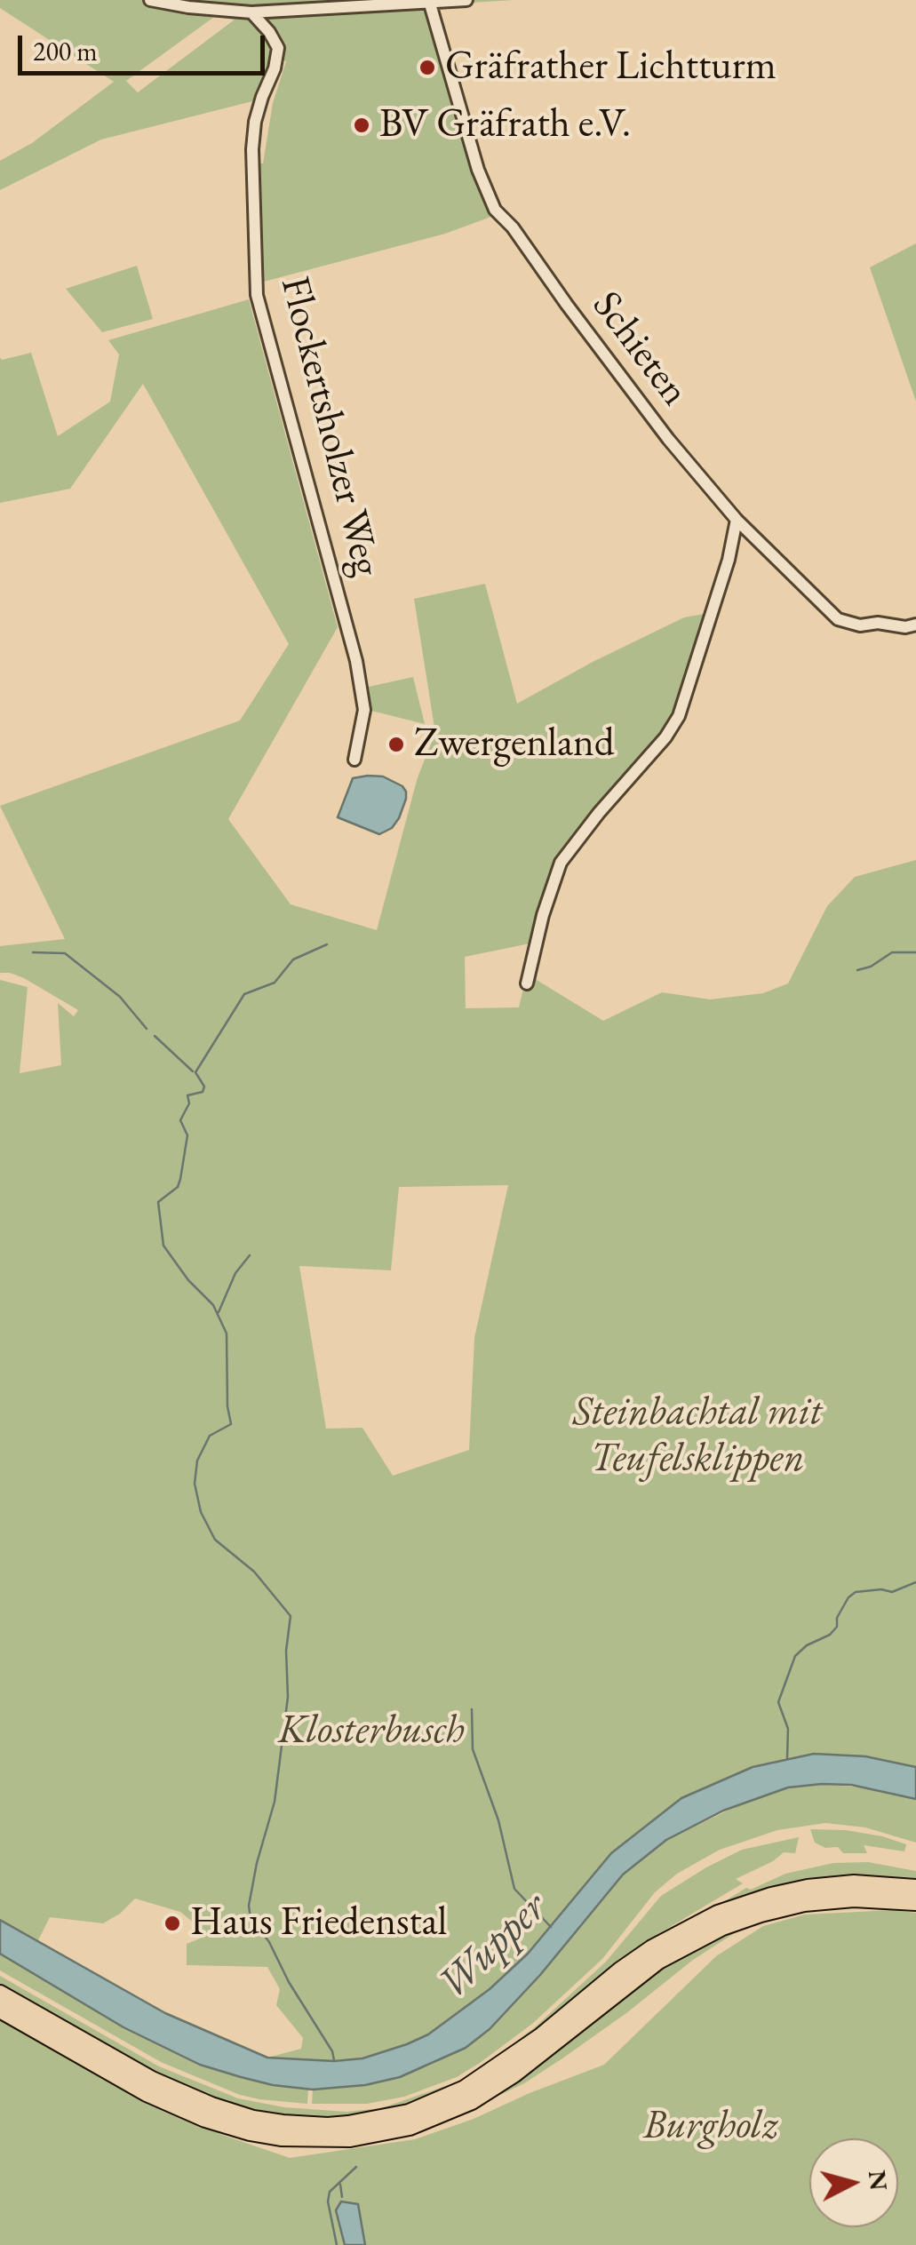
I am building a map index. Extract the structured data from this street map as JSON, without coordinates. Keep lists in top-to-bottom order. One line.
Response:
{"streets":{"street":["Schieten","Flockertsholzer Weg"]},"water":["Wupper"],"parks":["Steinbachtal mit Teufelsklippen","Klosterbusch","Burgholz"],"places":["Gräfrather Lichtturm","BV Gräfrath e.V.","Zwergenland","Haus Friedenstal"],"scale_bar":"200 m","north":"right"}
